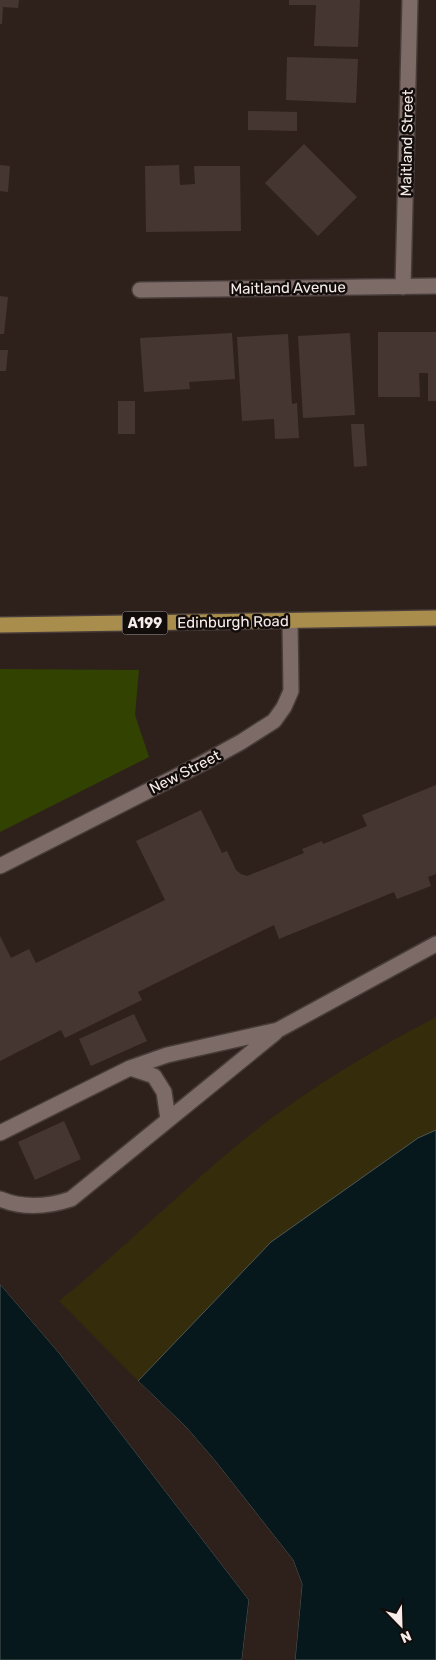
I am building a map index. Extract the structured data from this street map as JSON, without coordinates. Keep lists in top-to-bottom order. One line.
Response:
{"streets":{"main road":["Edinburgh Road","A199"],"street":["Maitland Street","Maitland Avenue","New Street"]},"crossings":[["Maitland Street","Maitland Avenue"],["Edinburgh Road","New Street"]],"north":"bottom right"}
